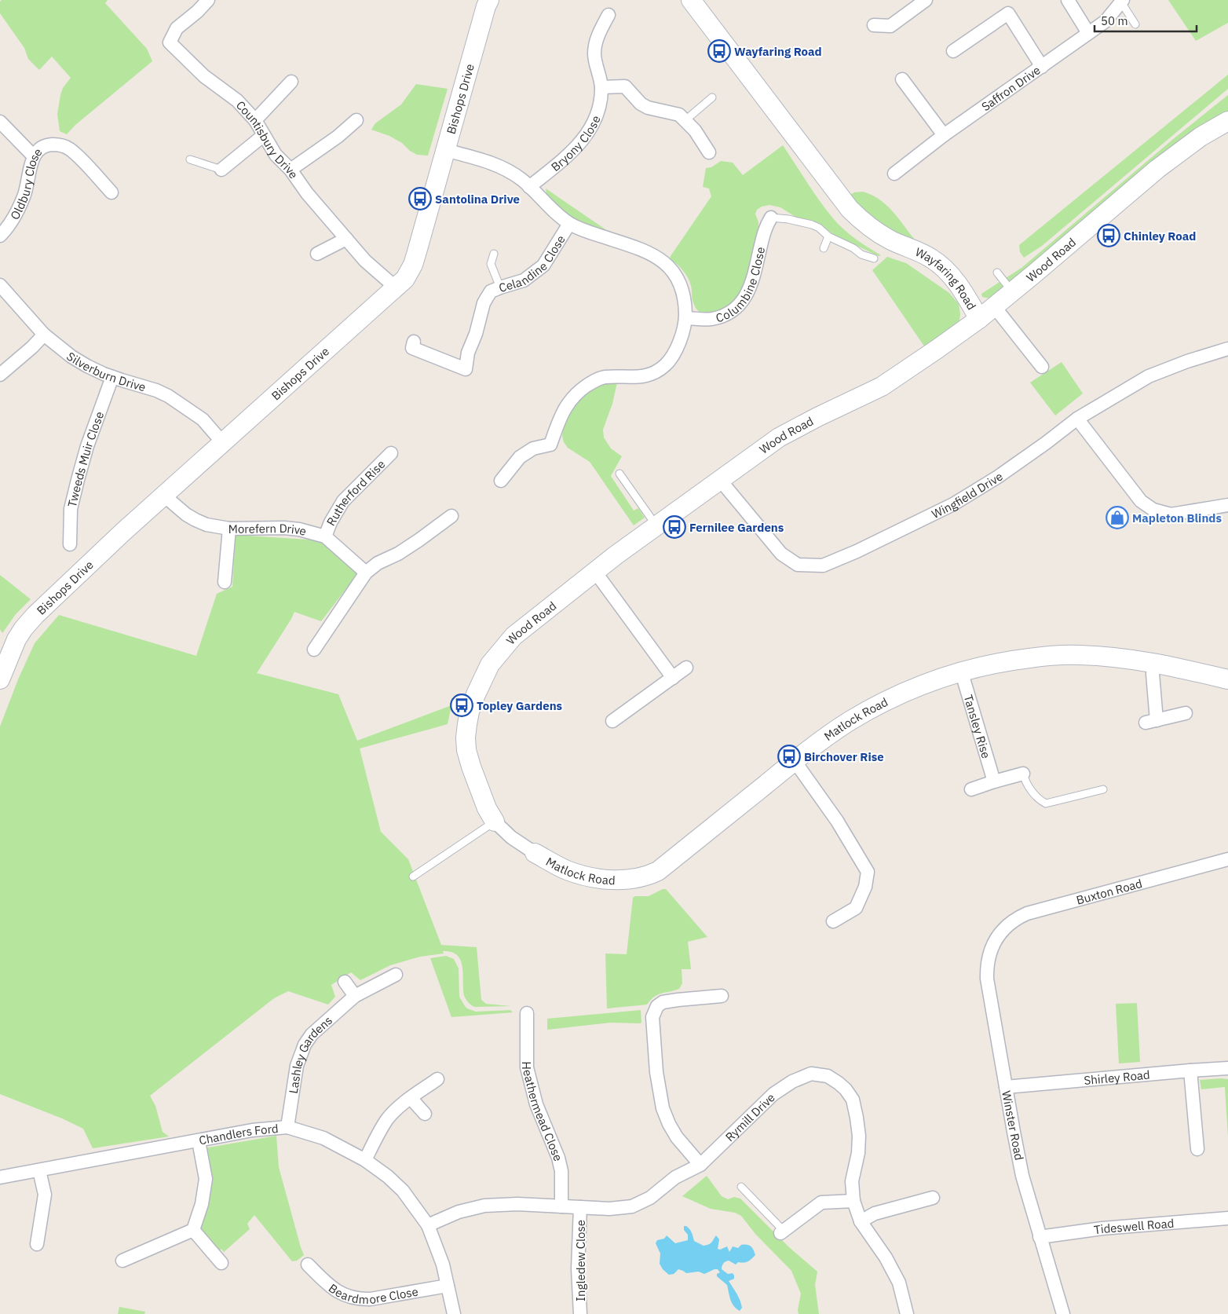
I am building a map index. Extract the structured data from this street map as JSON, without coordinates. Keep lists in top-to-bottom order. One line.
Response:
{"streets":{"street":["Saffron Drive","Bishops Drive","Countisbury Drive","Bryony Close","Oldbury Close","Wood Road","Celandine Close","Columbine Close","Wayfaring Road","Silverburn Drive","Tweeds Muir Close","Rutherford Rise","Wingfield Drive","Morefern Drive","Matlock Road","Tansley Rise","Buxton Road","Lashley Gardens","Shirley Road","Heathermead Close","Rymill Drive","Winster Road","Chandlers Ford","Tideswell Road","Ingledew Close","Beardmore Close"]},"crossings":[["Bishops Drive","Countisbury Drive"],["Bishops Drive","Silverburn Drive"],["Bishops Drive","Morefern Drive"],["Wood Road","Wayfaring Road"],["Wood Road","Wingfield Drive"],["Wood Road","Matlock Road"],["Silverburn Drive","Tweeds Muir Close"],["Rutherford Rise","Morefern Drive"],["Matlock Road","Tansley Rise"],["Buxton Road","Winster Road"],["Lashley Gardens","Chandlers Ford"],["Shirley Road","Winster Road"],["Heathermead Close","Rymill Drive"],["Rymill Drive","Chandlers Ford"],["Rymill Drive","Ingledew Close"],["Winster Road","Tideswell Road"],["Chandlers Ford","Beardmore Close"]],"places":{"bus stop":["Wayfaring Road","Santolina Drive","Chinley Road","Fernilee Gardens","Topley Gardens","Birchover Rise"],"shop":["Mapleton Blinds"]},"scale_bar":"50 m"}
